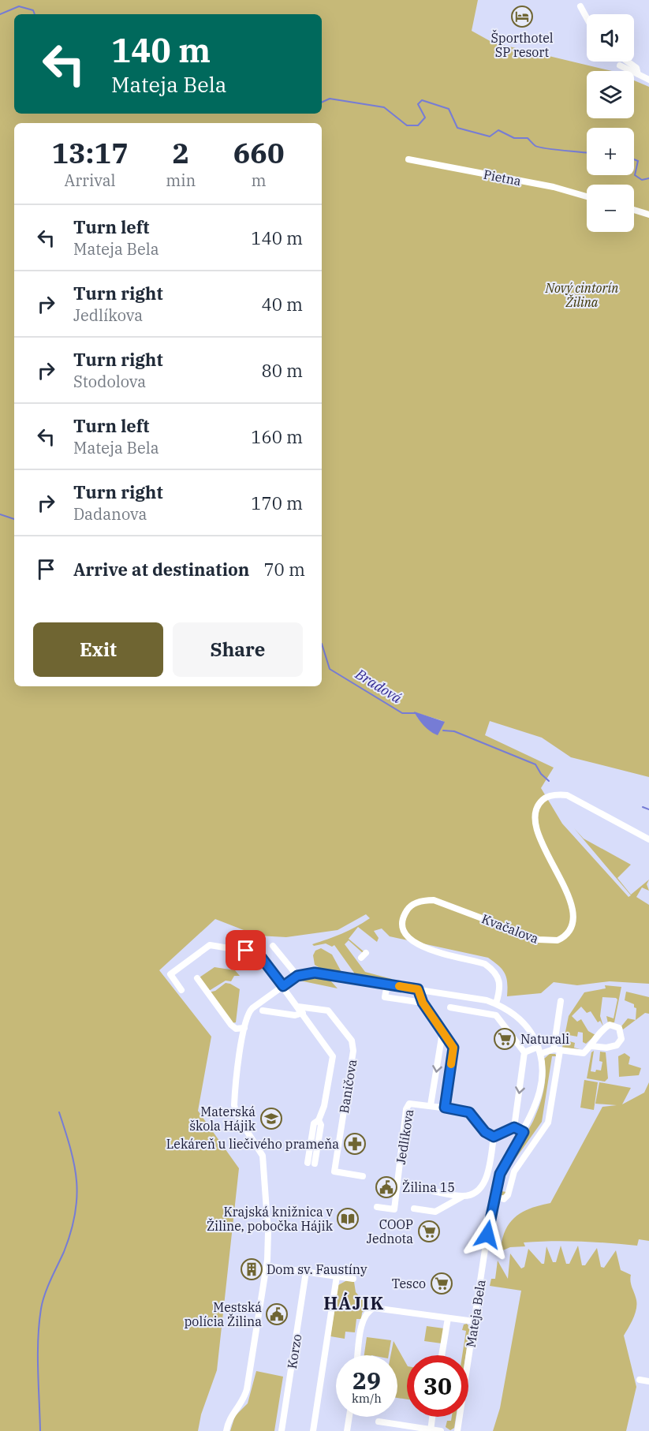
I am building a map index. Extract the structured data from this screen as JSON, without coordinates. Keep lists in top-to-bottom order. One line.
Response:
{"streets":{"street":["Pietna","Kvačalova","Baničova","Jedlíkova","Mateja Bela","Korzo"]},"crossings":[["Kvačalova","Mateja Bela"]],"districts":["HÁJIK"],"water":["Bradová"],"parks":["Nový cintorín Žilina"],"places":{"hotel":["Športhotel SP resort"],"supermarket":["Naturali","COOP Jednota","Tesco"],"school or university":["Materská škola Hájik"],"pharmacy":["Lekáreň u liečivého prameňa"],"public building":["Žilina 15","Mestská polícia Žilina"],"library":["Krajská knižnica v Žiline, pobočka Hájik"],"building":["Dom sv. Faustíny"]},"page":{"map_buttons":["+","−"],"turn":["140 m","Mateja Bela"],"eta":["13:17","Arrival","2","min","660","m"],"list":[{"name":"Turn left","note":"Mateja Bela","value":"140 m"},{"name":"Turn right","note":"Jedlíkova","value":"40 m"},{"name":"Turn right","note":"Stodolova","value":"80 m"},{"name":"Turn left","note":"Mateja Bela","value":"160 m"},{"name":"Turn right","note":"Dadanova","value":"170 m"},{"name":"Arrive at destination","value":"70 m"}],"buttons":["Exit","Share"],"speed":"29 km/h","limit":"30"}}
